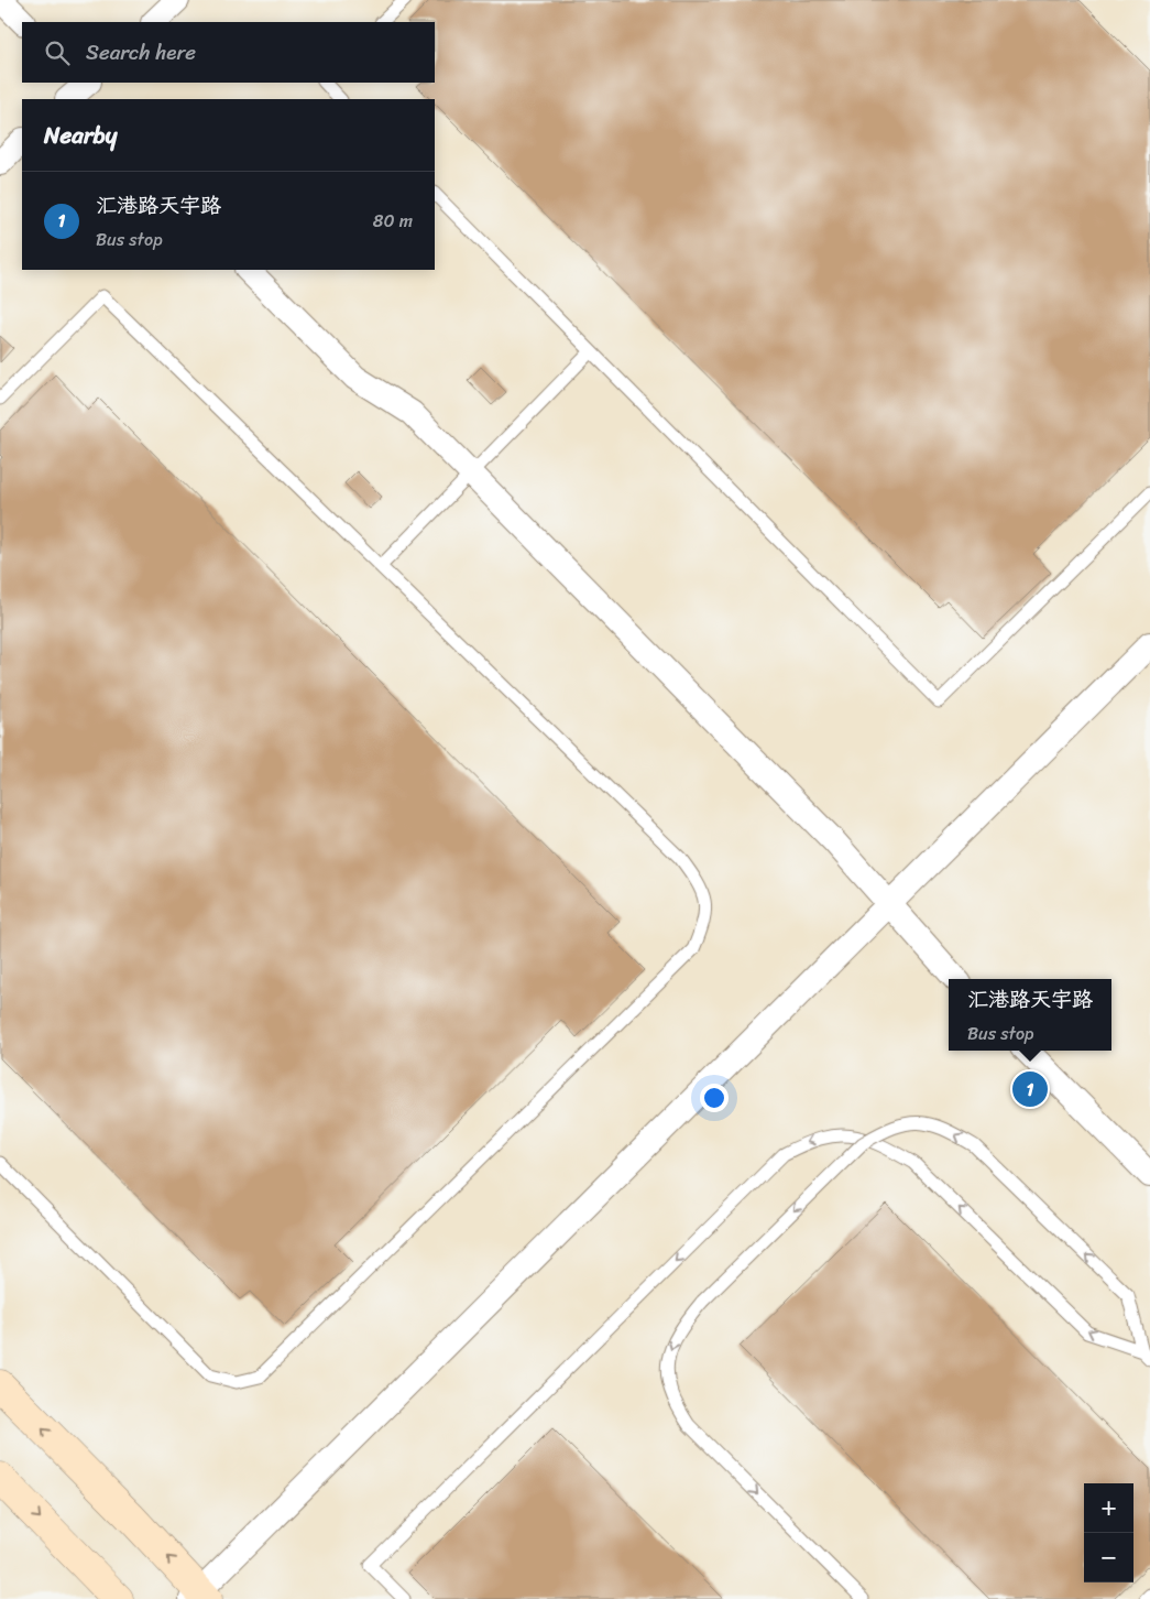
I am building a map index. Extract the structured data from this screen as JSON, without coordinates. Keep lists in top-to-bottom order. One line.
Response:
{"page":{"search":"Search here","heading":"Nearby","list":[{"mark":"1","name":"汇港路天宇路","note":"Bus stop","value":"80 m"}],"popup":["汇港路天宇路","Bus stop"],"pins":"1","map_buttons":["+","−"]}}
